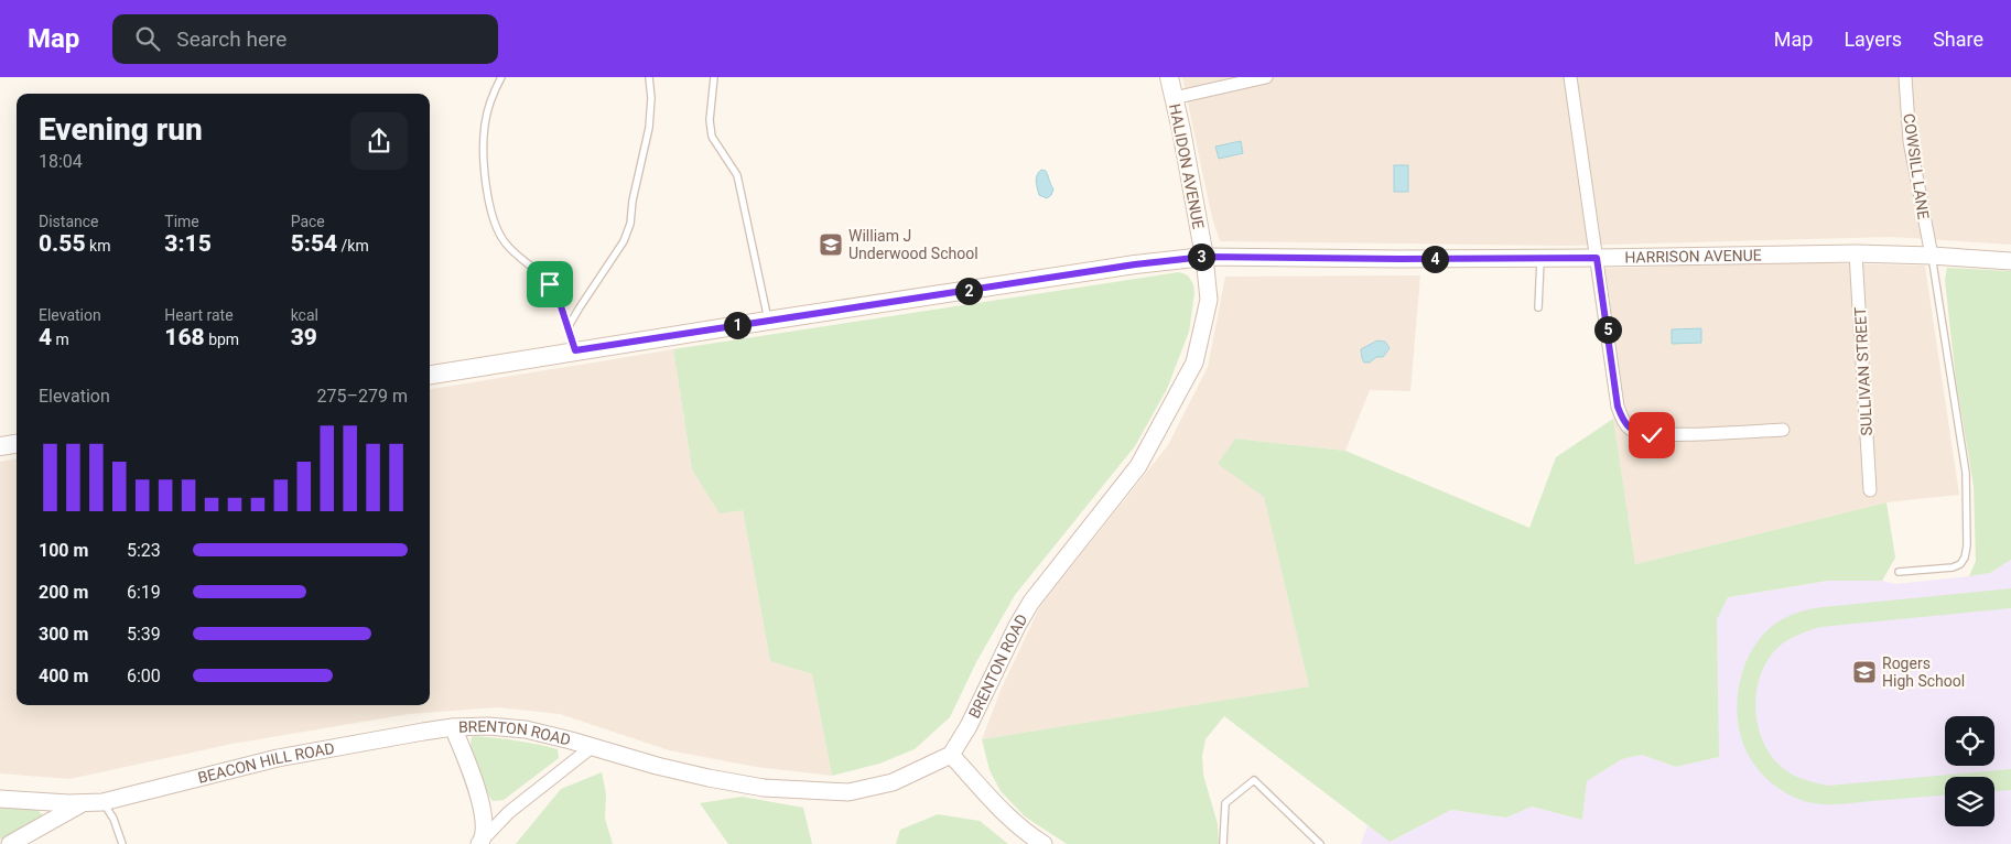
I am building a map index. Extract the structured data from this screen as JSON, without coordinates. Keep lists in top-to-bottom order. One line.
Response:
{"streets":{"main road":["HALIDON AVENUE","HARRISON AVENUE"],"street":["COWSILL LANE","SULLIVAN STREET","BRENTON ROAD","BEACON HILL ROAD"]},"crossings":[["HALIDON AVENUE","HARRISON AVENUE"],["HALIDON AVENUE","BRENTON ROAD"],["COWSILL LANE","HARRISON AVENUE"],["HARRISON AVENUE","SULLIVAN STREET"],["HARRISON AVENUE","BRENTON ROAD"],["BRENTON ROAD","BEACON HILL ROAD"]],"places":{"school or university":["William J Underwood School","Rogers High School"]},"page":{"header":"Map","search":"Search here","nav":["Map","Layers","Share"],"heading":["Evening run","18:04"],"stats":[["Distance","0.55 km"],["Time","3:15"],["Pace","5:54 /km"],["Elevation","4 m"],["Heart rate","168 bpm"],["kcal","39"]],"pins":["3","4","2","1","5"],"chart":["Elevation","275–279 m"],"list":[{"name":"100 m","note":"5:23"},{"name":"200 m","note":"6:19"},{"name":"300 m","note":"5:39"},{"name":"400 m","note":"6:00"}]}}
